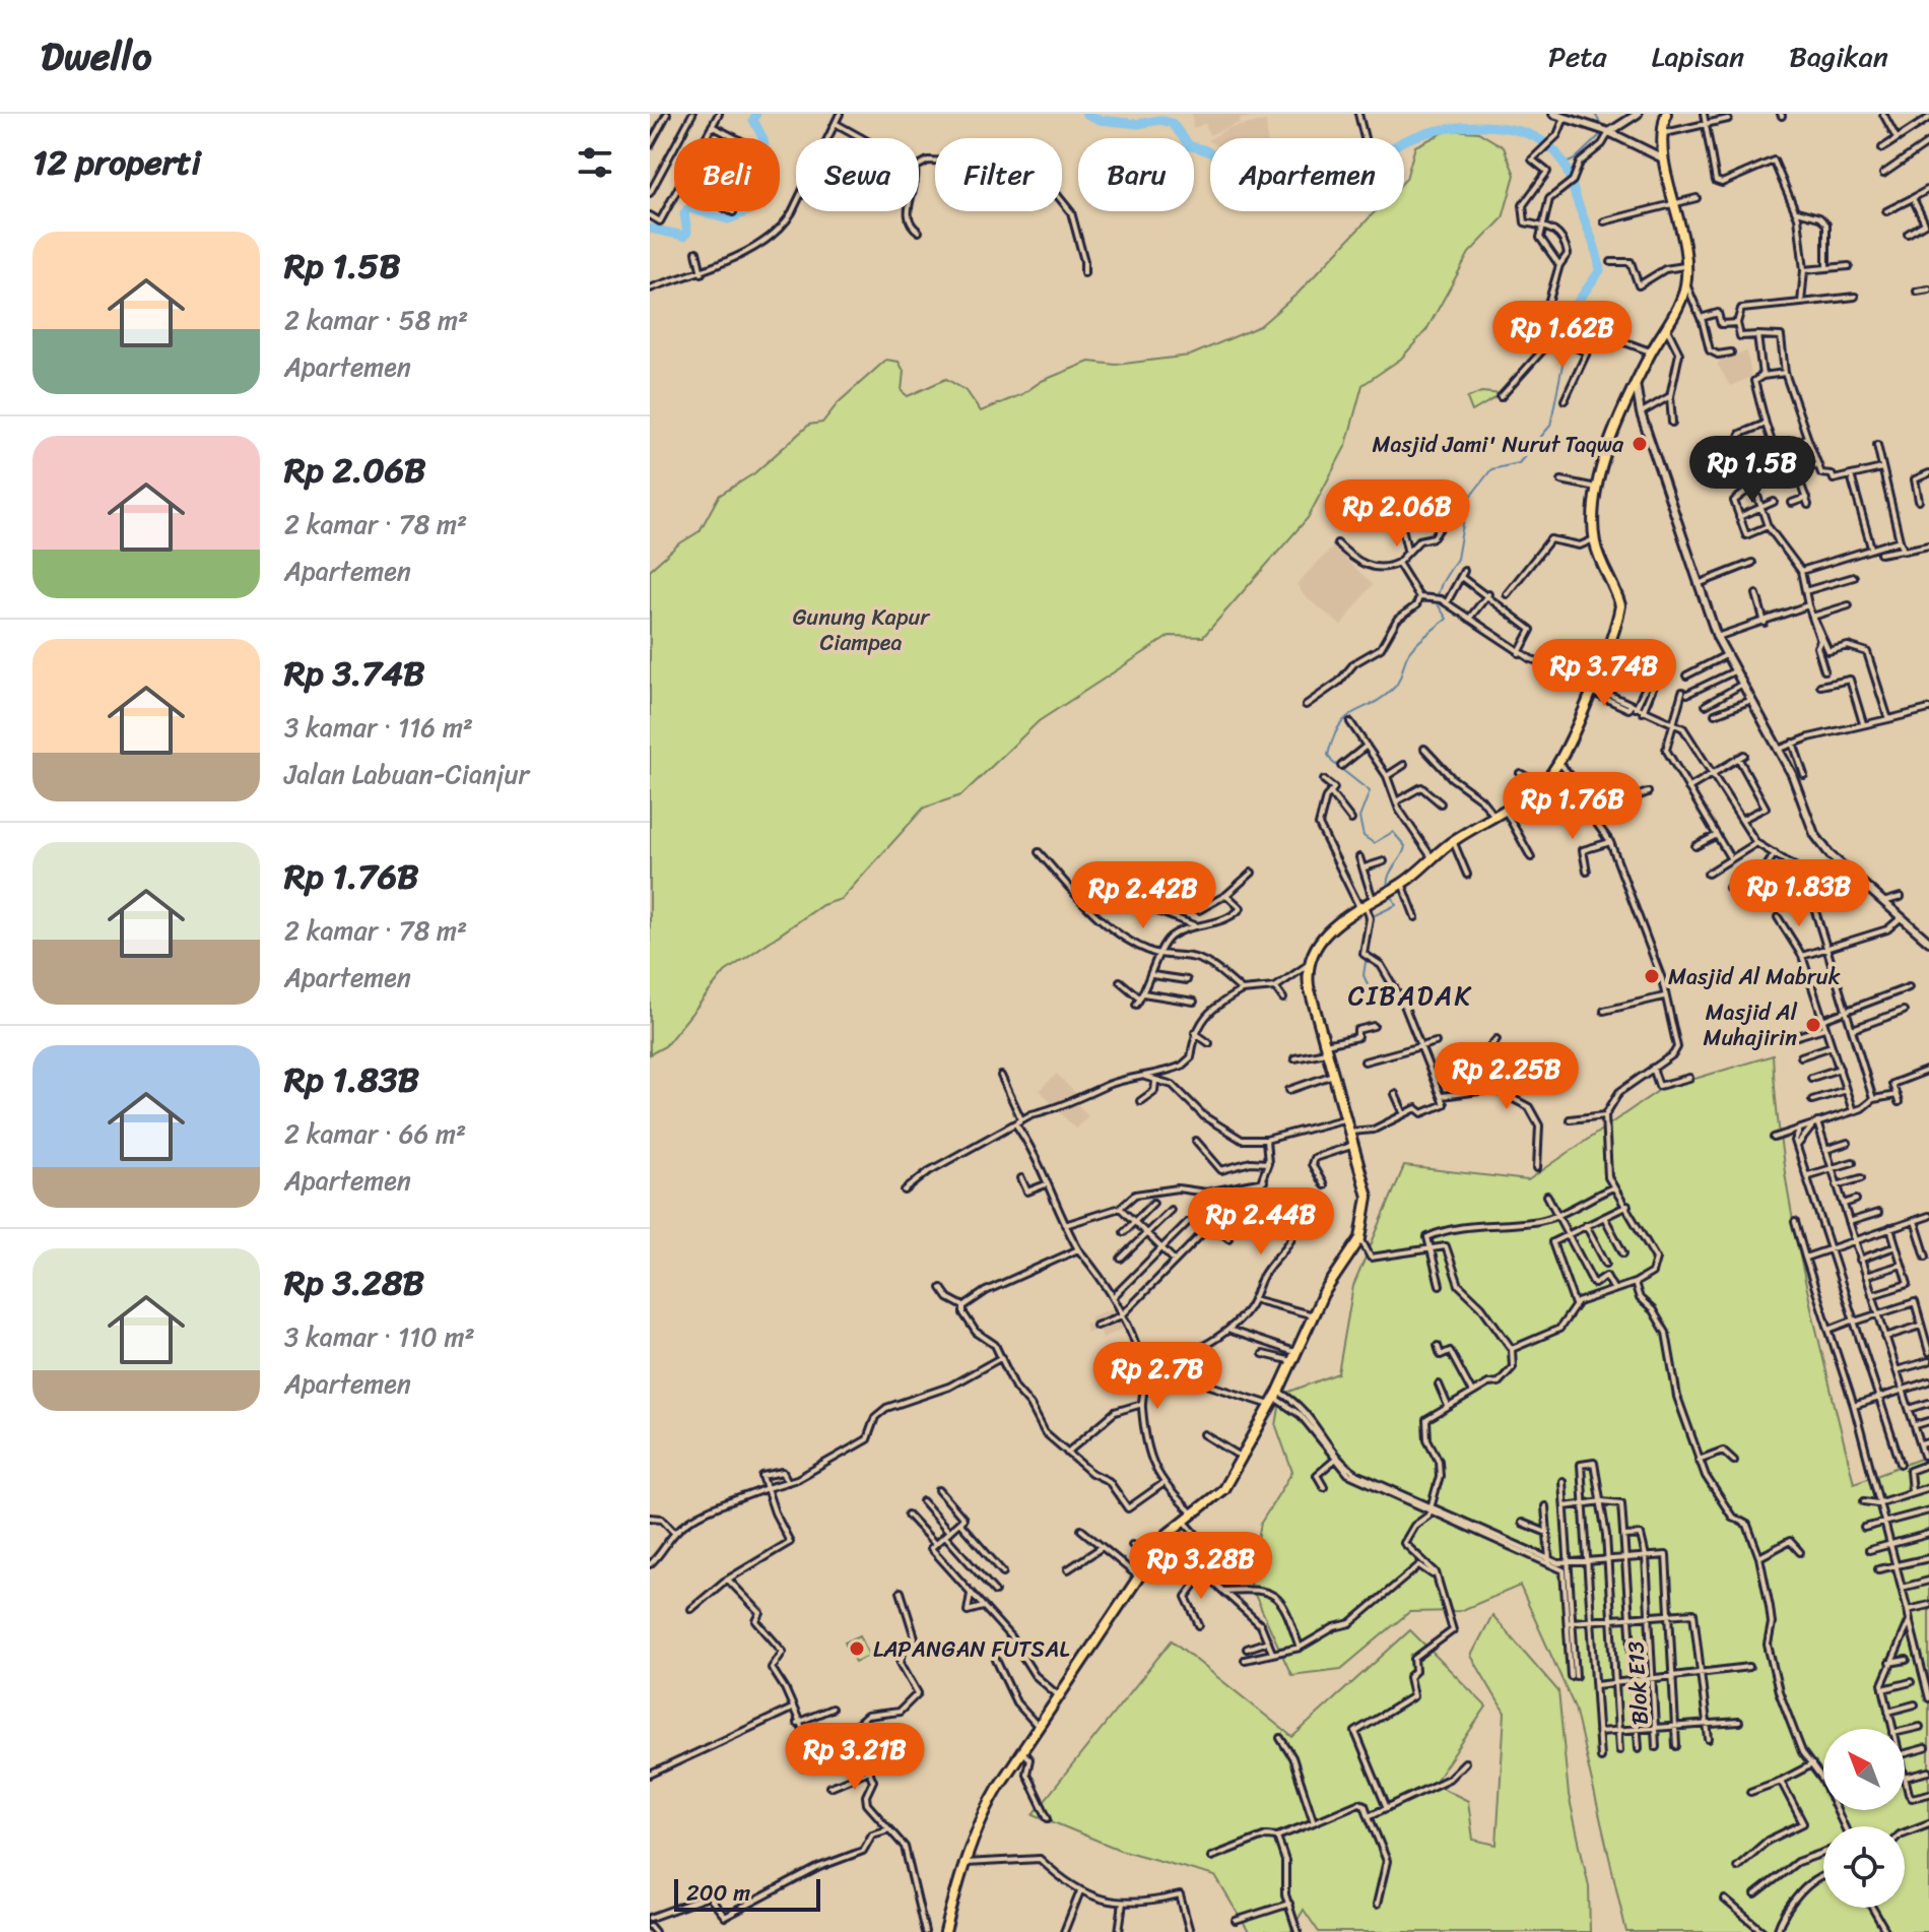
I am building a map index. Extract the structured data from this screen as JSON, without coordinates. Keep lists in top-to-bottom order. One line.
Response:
{"streets":{"street":["Blok E13"]},"districts":["CIBADAK"],"parks":["Gunung Kapur Ciampea"],"places":["Masjid Jami' Nurut Taqwa","Masjid Al Mabruk","Masjid Al Muhajirin","LAPANGAN FUTSAL"],"scale_bar":"200 m","north":"top left","page":{"header":"Dwello","nav":["Peta","Lapisan","Bagikan"],"heading":"12 properti","chip":["Beli","Sewa","Filter","Baru","Apartemen"],"list":[{"name":"Rp 1.5B","note":"2 kamar · 58 m² · Apartemen"},{"name":"Rp 2.06B","note":"2 kamar · 78 m² · Apartemen"},{"name":"Rp 3.74B","note":"3 kamar · 116 m² · Jalan Labuan-Cianjur"},{"name":"Rp 1.76B","note":"2 kamar · 78 m² · Apartemen"},{"name":"Rp 1.83B","note":"2 kamar · 66 m² · Apartemen"},{"name":"Rp 3.28B","note":"3 kamar · 110 m² · Apartemen"}],"price":["Rp 1.62B","Rp 1.5B","Rp 2.06B","Rp 3.74B","Rp 1.76B","Rp 1.83B","Rp 2.42B","Rp 2.25B","Rp 2.44B","Rp 2.7B","Rp 3.28B","Rp 3.21B"],"scale":"200 m"}}
